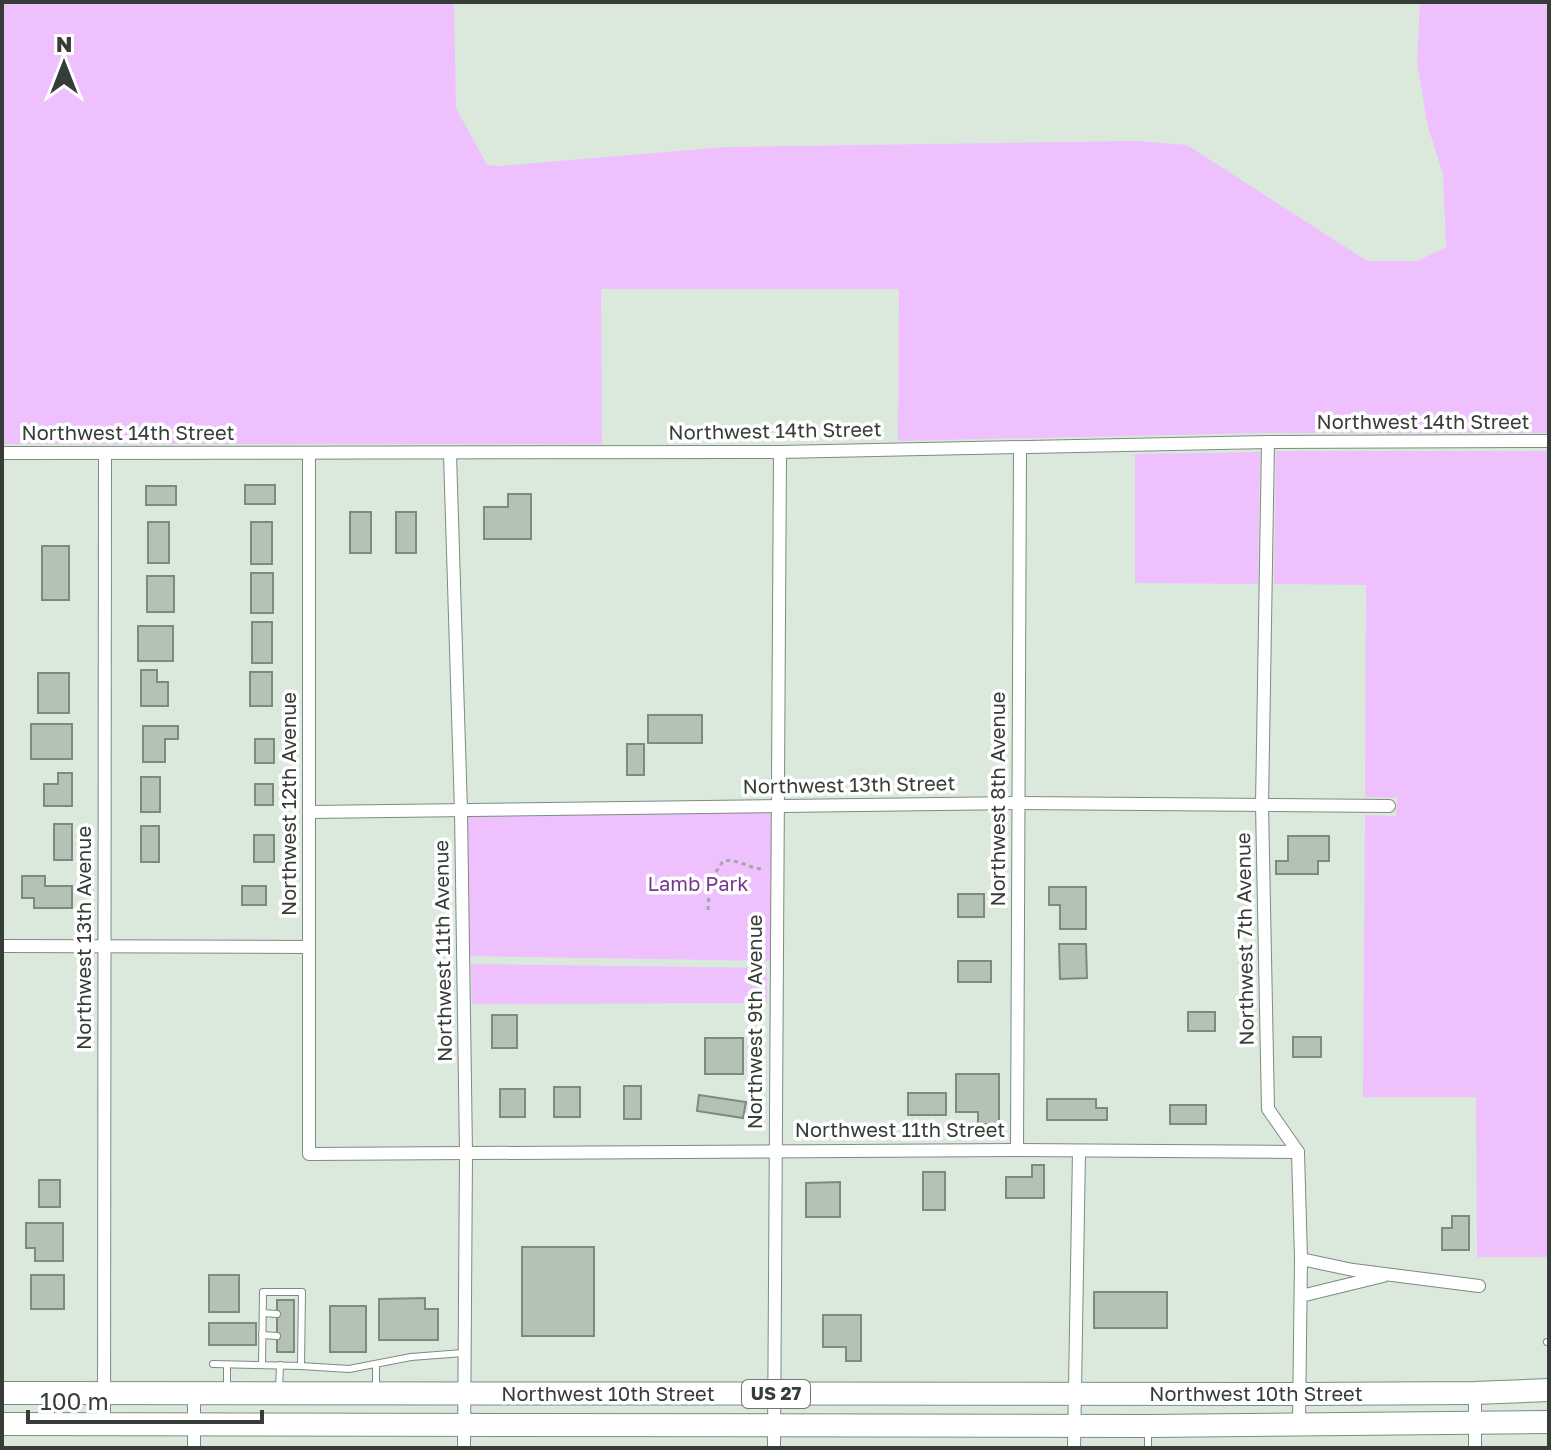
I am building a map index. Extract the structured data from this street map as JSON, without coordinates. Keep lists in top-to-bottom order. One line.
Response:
{"streets":{"highway":["Northwest 10th Street","US 27"],"street":["Northwest 14th Street","Northwest 13th Street","Northwest 8th Avenue","Northwest 12th Avenue","Northwest 13th Avenue","Northwest 7th Avenue","Northwest 11th Avenue","Northwest 9th Avenue","Northwest 11th Street"]},"crossings":[["Northwest 14th Street","Northwest 8th Avenue"],["Northwest 14th Street","Northwest 12th Avenue"],["Northwest 14th Street","Northwest 13th Avenue"],["Northwest 14th Street","Northwest 7th Avenue"],["Northwest 14th Street","Northwest 11th Avenue"],["Northwest 14th Street","Northwest 9th Avenue"],["Northwest 13th Street","Northwest 8th Avenue"],["Northwest 13th Street","Northwest 12th Avenue"],["Northwest 13th Street","Northwest 7th Avenue"],["Northwest 13th Street","Northwest 11th Avenue"],["Northwest 13th Street","Northwest 9th Avenue"],["Northwest 8th Avenue","Northwest 11th Street"],["Northwest 12th Avenue","Northwest 11th Street"],["Northwest 13th Avenue","Northwest 10th Street"],["Northwest 7th Avenue","Northwest 11th Street"],["Northwest 11th Avenue","Northwest 11th Street"],["Northwest 11th Avenue","Northwest 10th Street"],["Northwest 9th Avenue","Northwest 11th Street"],["Northwest 9th Avenue","Northwest 10th Street"]],"parks":["Lamb Park"],"scale_bar":"100 m","north":"top"}
